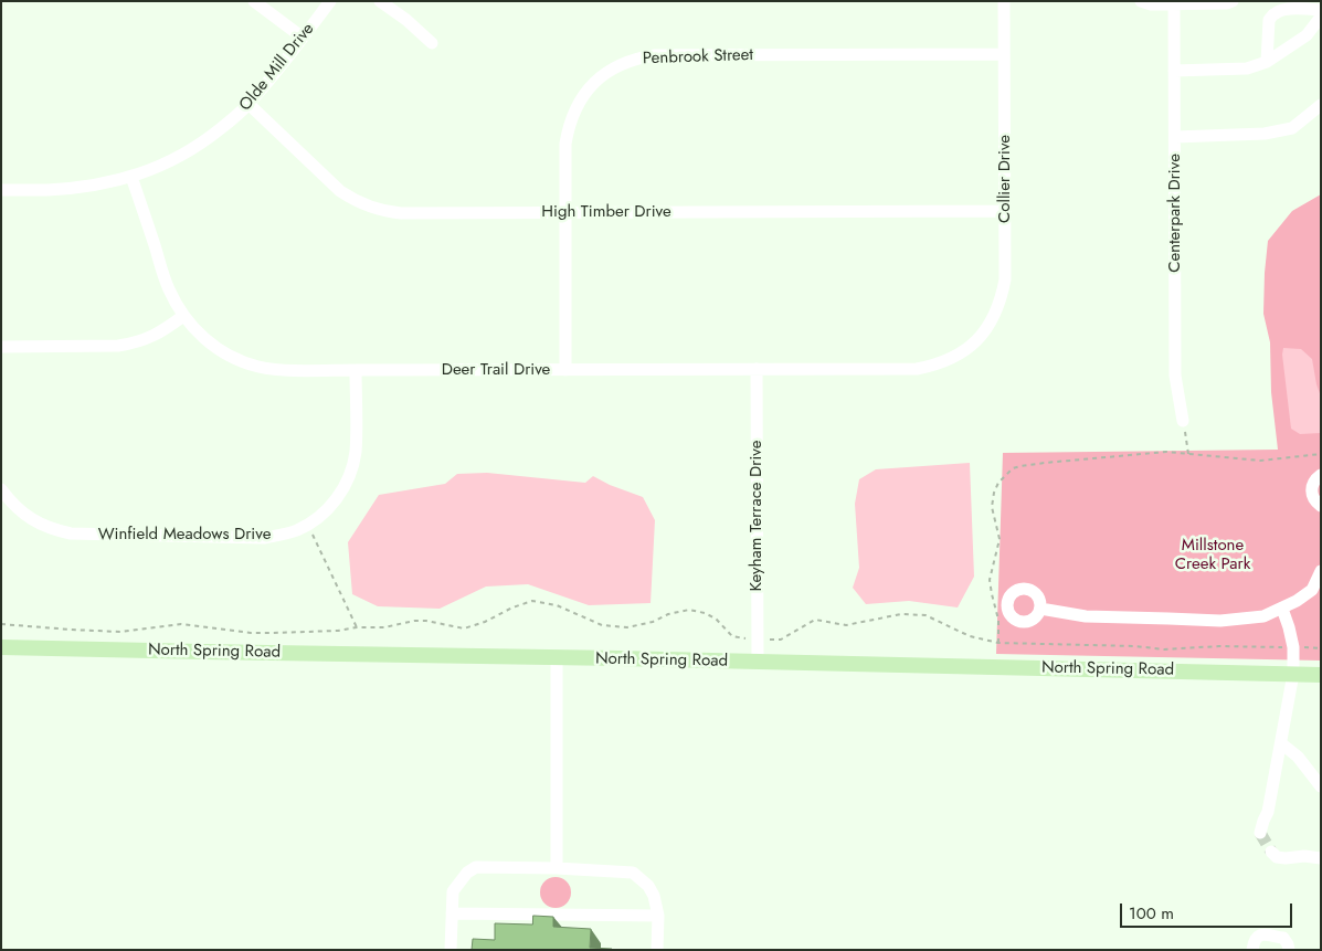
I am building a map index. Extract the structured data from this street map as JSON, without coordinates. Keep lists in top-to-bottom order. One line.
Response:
{"streets":{"main road":["North Spring Road"],"street":["Penbrook Street","Olde Mill Drive","Collier Drive","High Timber Drive","Centerpark Drive","Deer Trail Drive","Keyham Terrace Drive","Winfield Meadows Drive"]},"crossings":[["Penbrook Street","Collier Drive"],["Penbrook Street","High Timber Drive"],["Penbrook Street","Deer Trail Drive"],["Olde Mill Drive","High Timber Drive"],["Olde Mill Drive","Deer Trail Drive"],["Collier Drive","High Timber Drive"],["Collier Drive","Deer Trail Drive"],["Deer Trail Drive","Keyham Terrace Drive"],["Deer Trail Drive","Winfield Meadows Drive"],["Keyham Terrace Drive","North Spring Road"]],"parks":["Millstone Creek Park"],"scale_bar":"100 m"}
